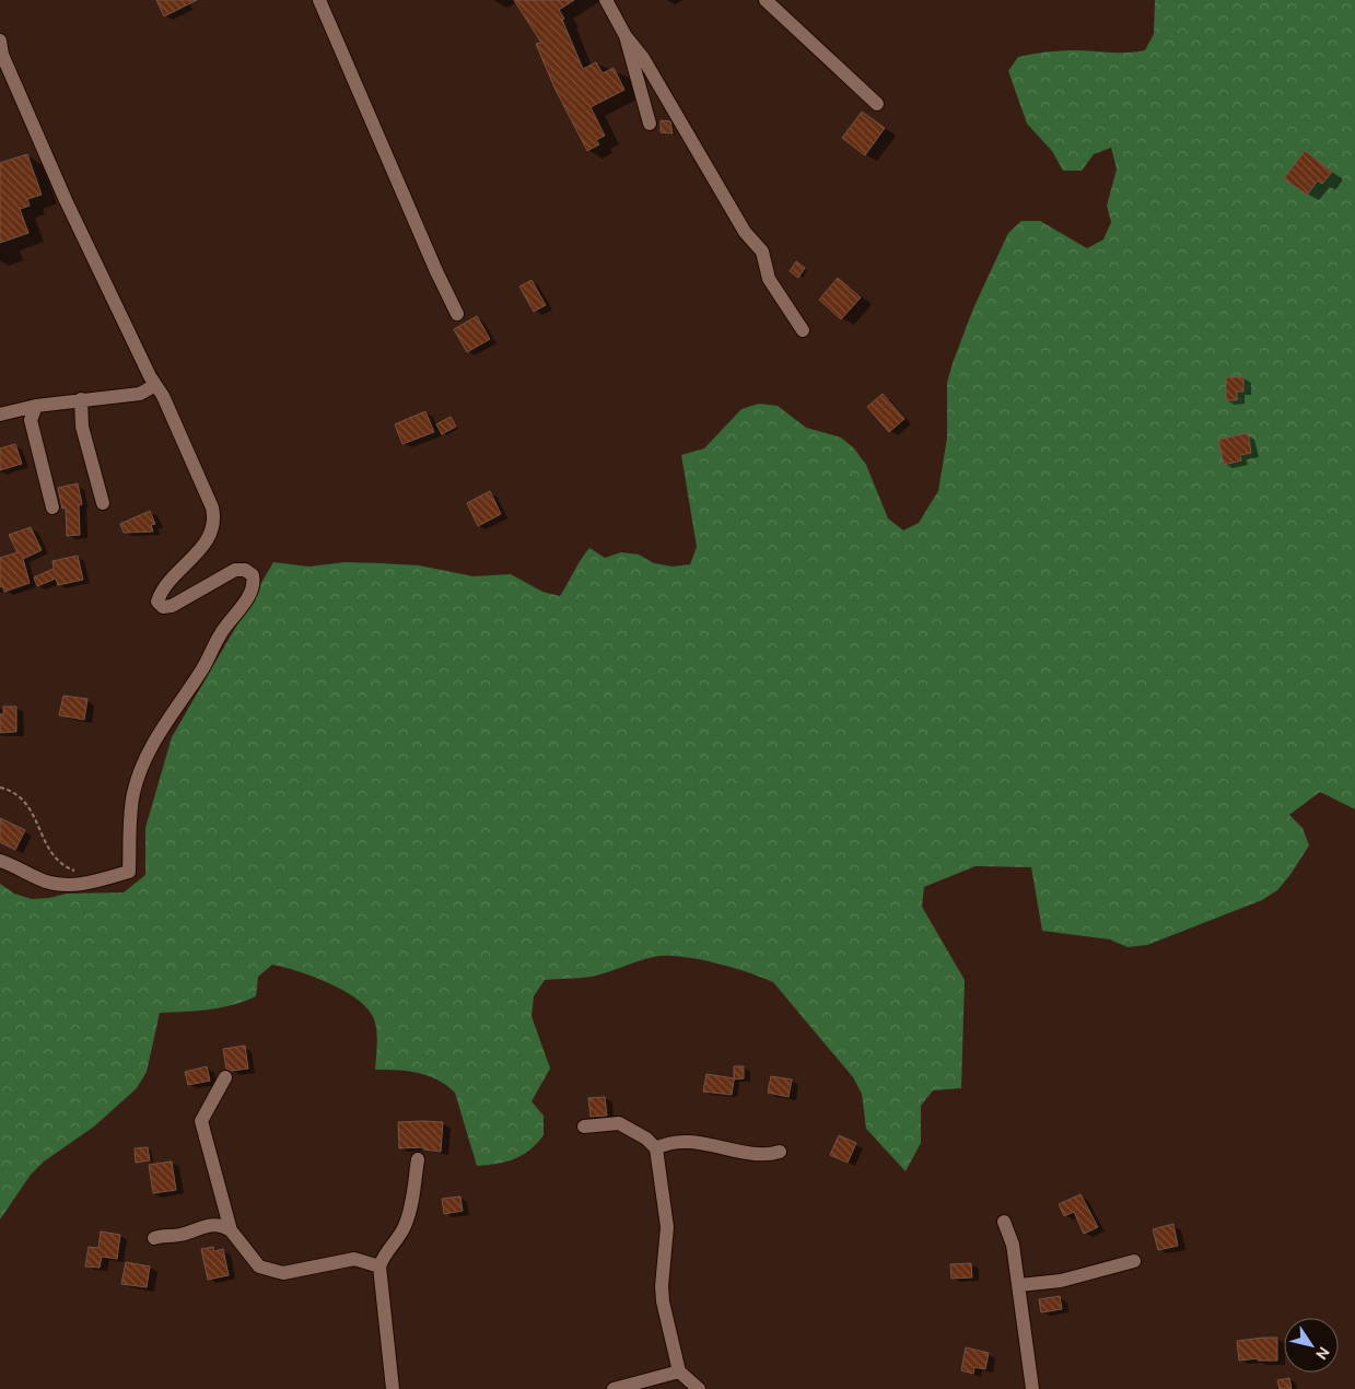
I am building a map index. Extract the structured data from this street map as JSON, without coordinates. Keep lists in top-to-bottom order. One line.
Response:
{"north":"bottom right"}
